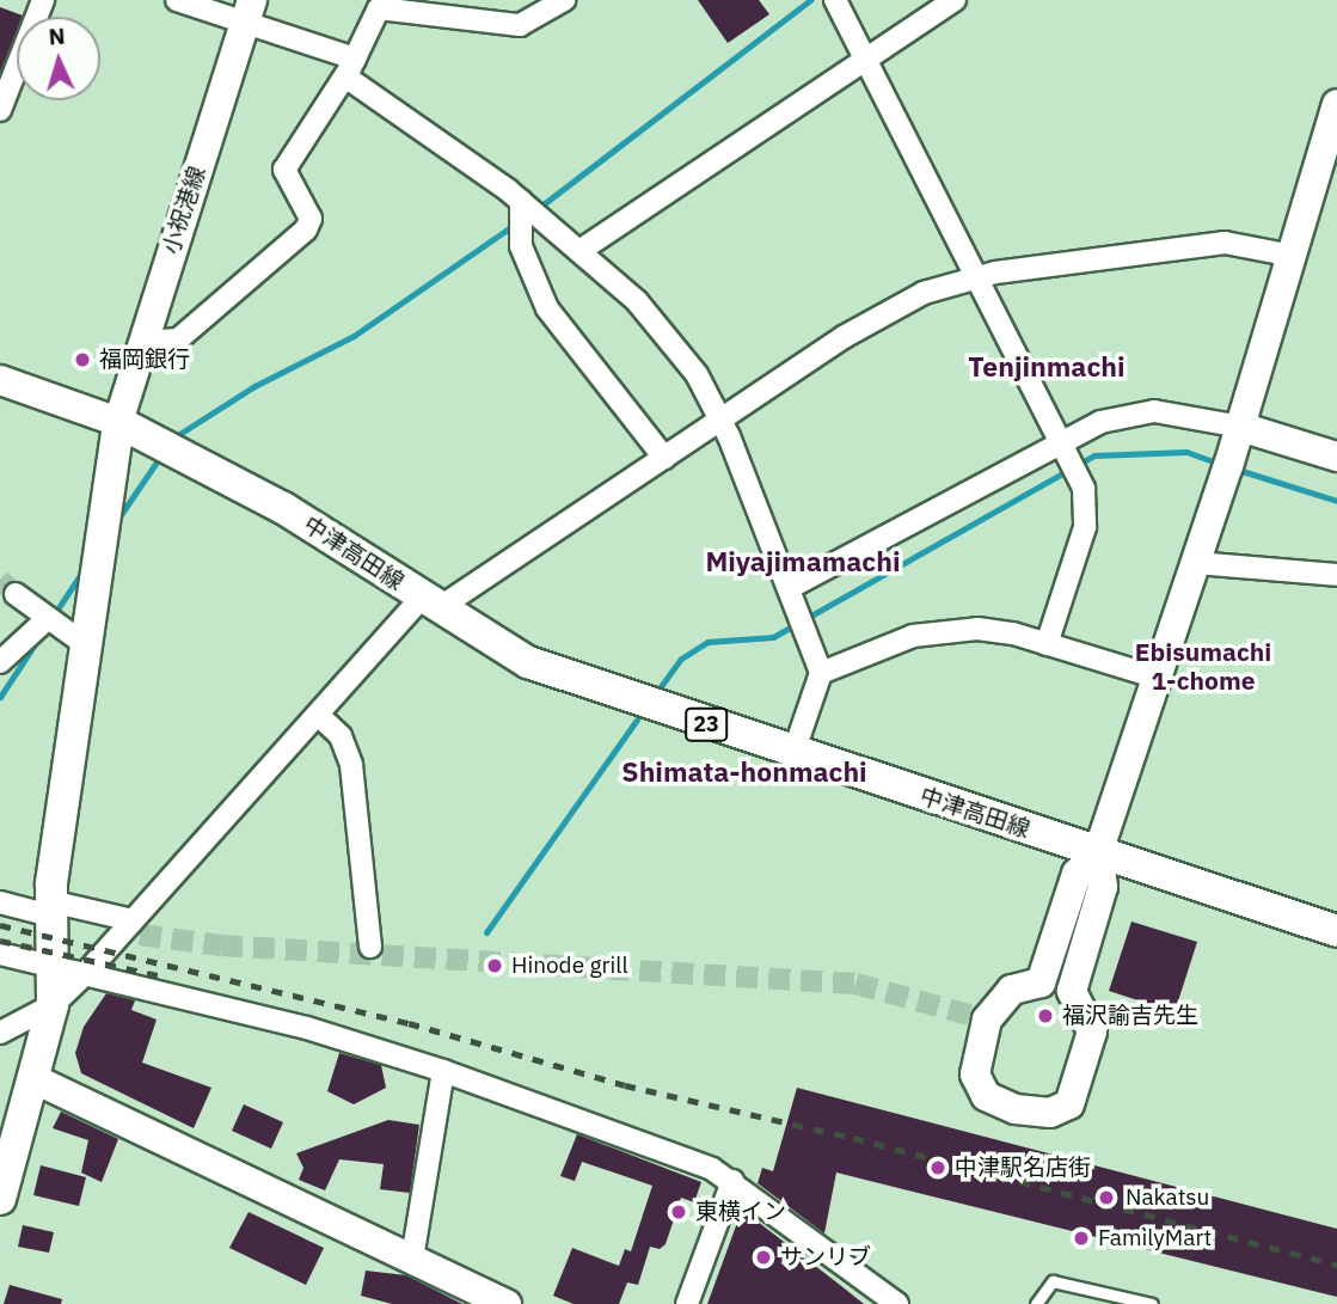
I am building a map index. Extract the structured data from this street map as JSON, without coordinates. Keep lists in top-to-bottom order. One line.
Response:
{"streets":{"main road":["中津高田線","23"],"street":["小祝港線"]},"crossings":[["小祝港線","中津高田線"]],"districts":["Tenjinmachi","Miyajimamachi","Ebisumachi 1-chome","Shimata-honmachi"],"places":["福岡銀行","Hinode grill","福沢諭吉先生","中津駅名店街","Nakatsu","東横イン","FamilyMart","サンリブ"],"north":"top"}
